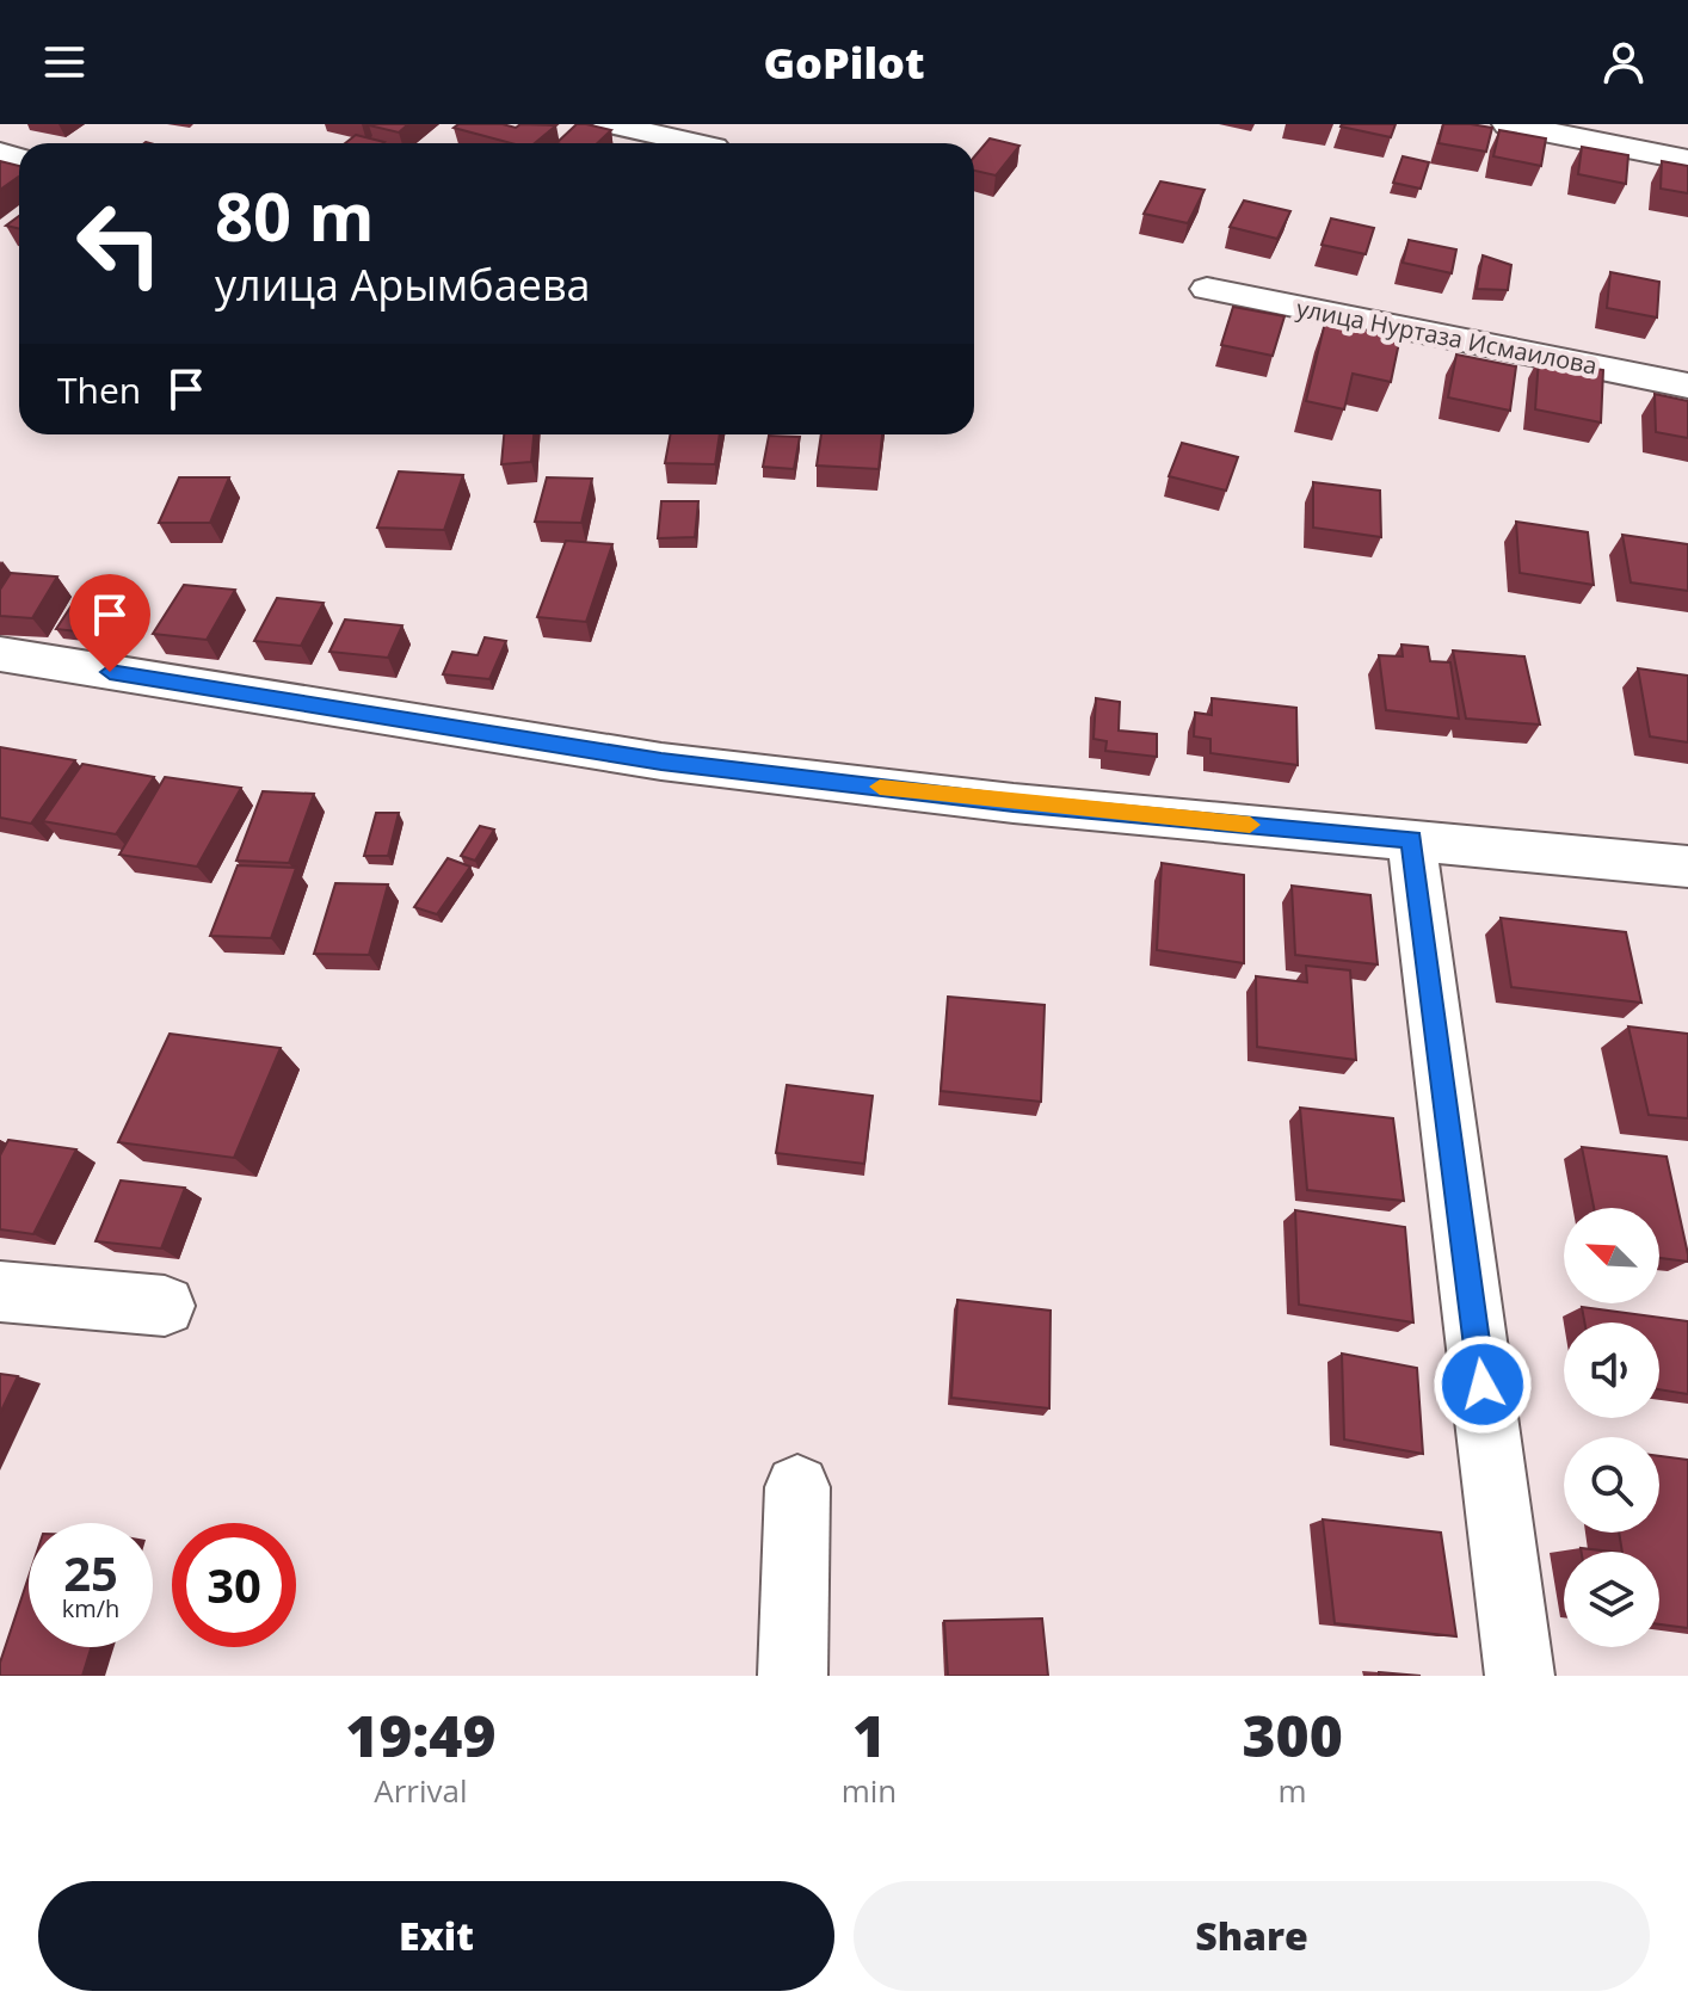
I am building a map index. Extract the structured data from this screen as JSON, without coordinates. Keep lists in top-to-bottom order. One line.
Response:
{"streets":{"street":["улица Нуртаза Исмаилова"]},"north":"top left","page":{"header":"GoPilot","turn":["80 m","улица Арымбаева"],"then":"Then","speed":"25 km/h","limit":"30","eta":["19:49","Arrival","1","min","300","m"],"buttons":["Exit","Share"]}}
